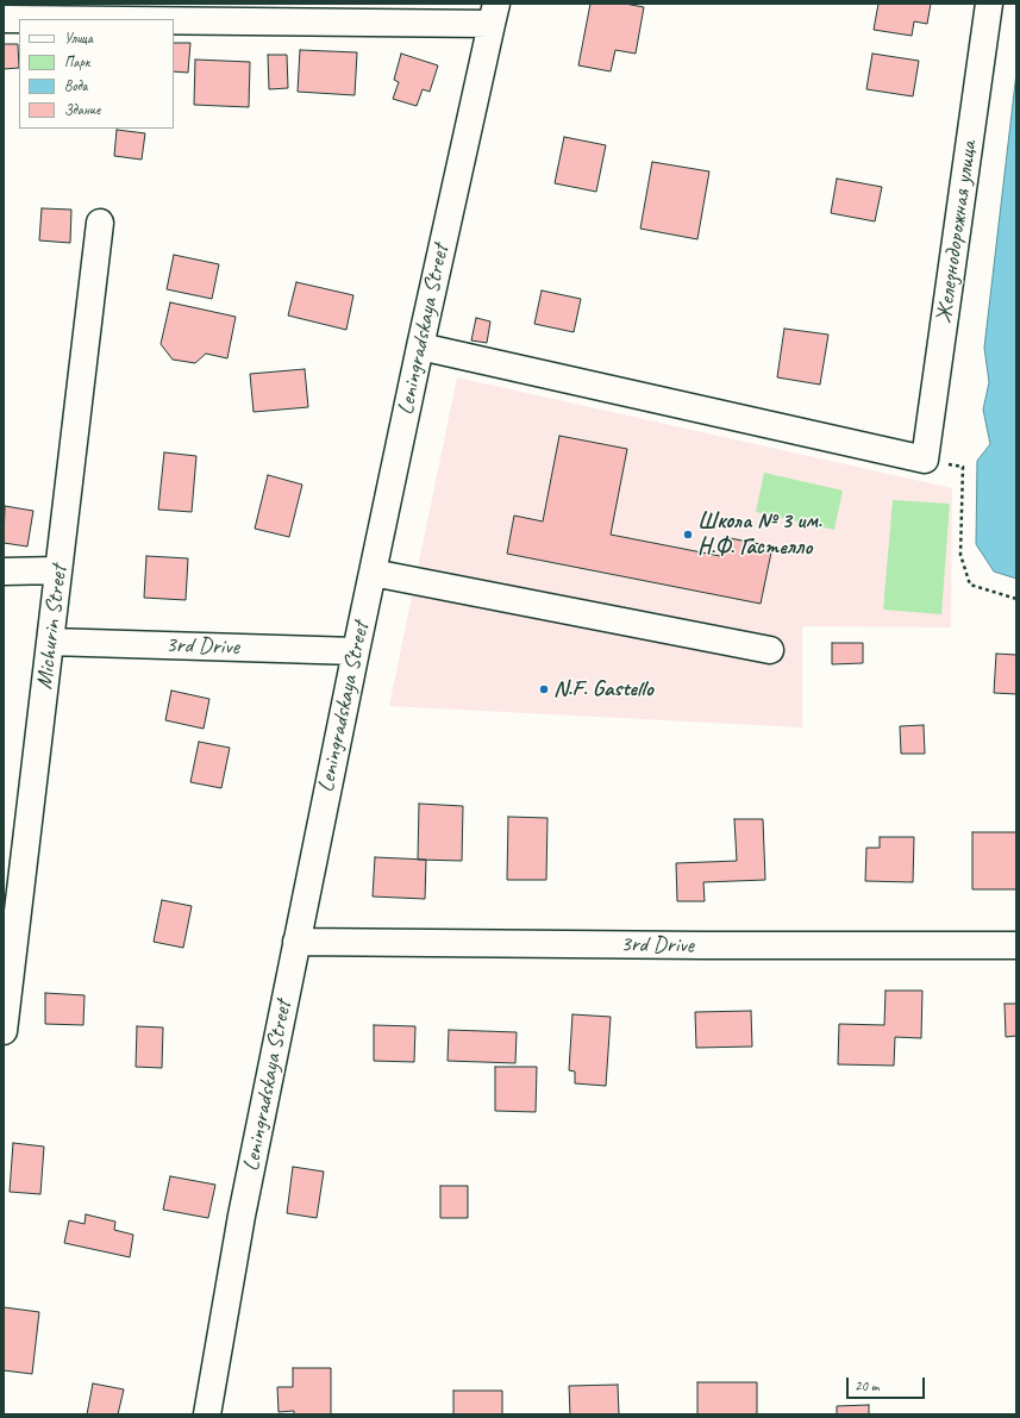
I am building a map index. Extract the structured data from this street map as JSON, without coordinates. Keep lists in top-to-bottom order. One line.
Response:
{"streets":{"street":["Железнодорожная улица","Leningradskaya Street","Michurin Street","3rd Drive"]},"crossings":[["Leningradskaya Street","3rd Drive"],["Michurin Street","3rd Drive"]],"places":["Школа № 3 им. Н.Ф. Гастелло","N.F. Gastello"],"legend":["Улица","Парк","Вода","Здание"],"scale_bar":"20 m"}
